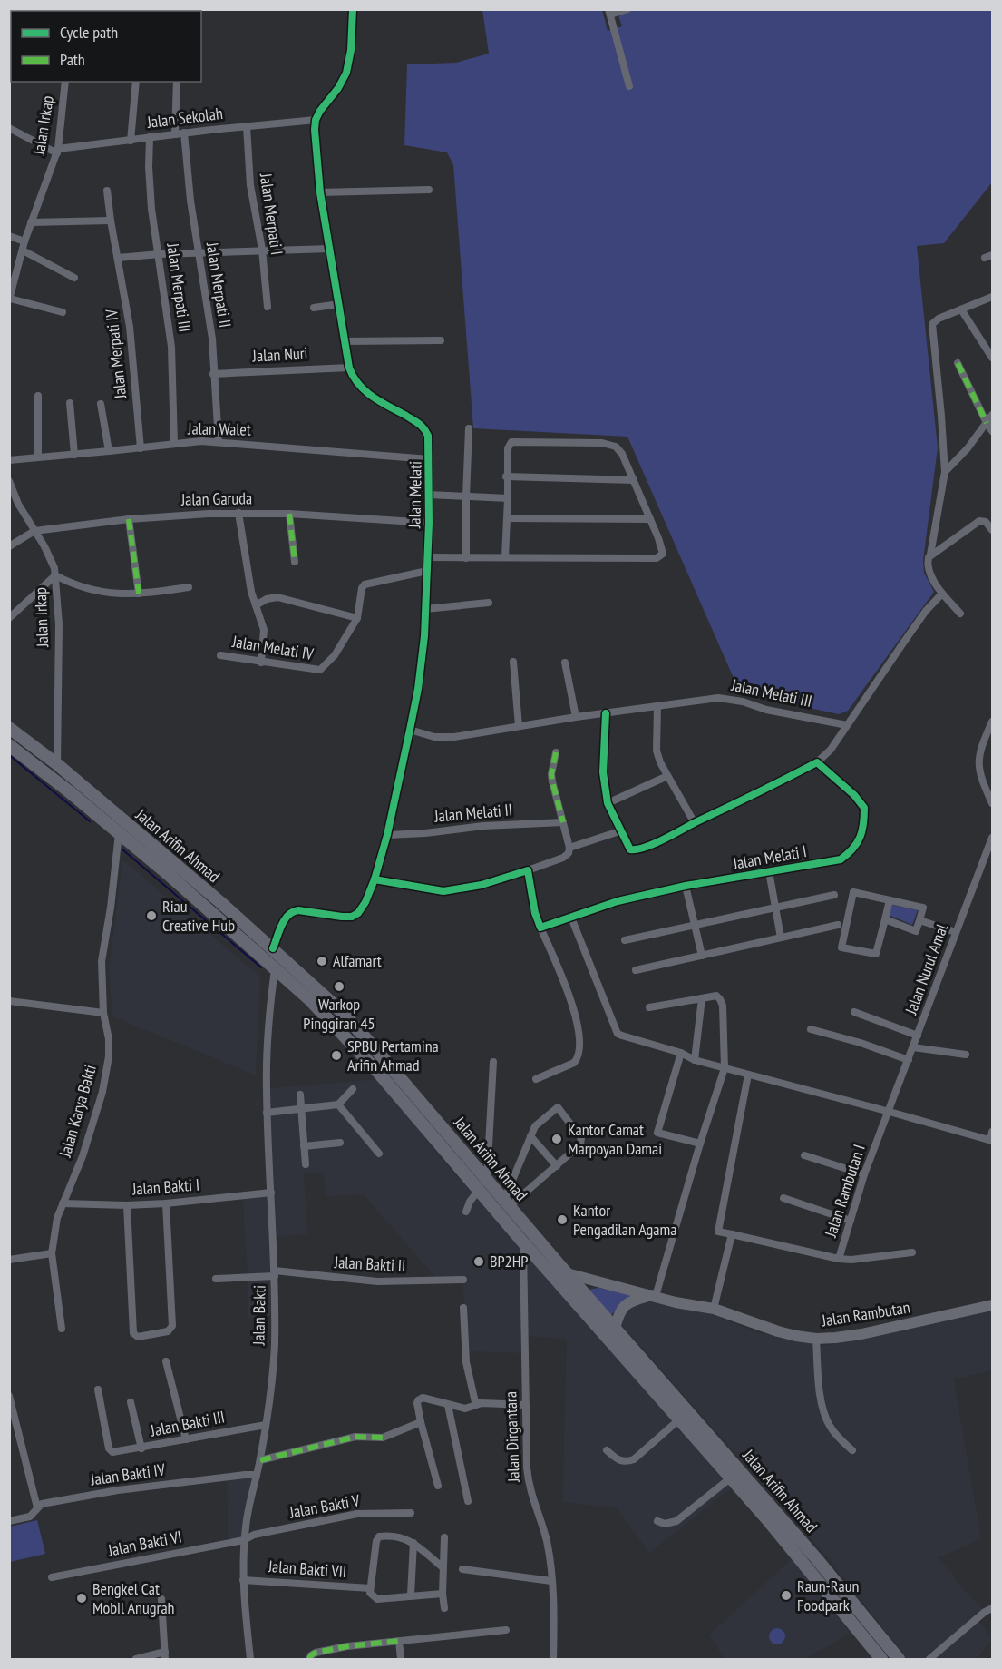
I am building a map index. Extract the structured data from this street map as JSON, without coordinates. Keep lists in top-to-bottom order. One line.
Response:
{"streets":{"main road":["Jalan Arifin Ahmad","Jalan Rambutan"],"street":["Jalan Sekolah","Jalan Irkap","Jalan Merpati I","Jalan Merpati II","Jalan Merpati III","Jalan Merpati IV","Jalan Nuri","Jalan Walet","Jalan Melati","Jalan Garuda","Jalan Melati IV","Jalan Melati III","Jalan Melati II","Jalan Melati I","Jalan Nurul Amal","Jalan Karya Bakti","Jalan Bakti I","Jalan Rambutan I","Jalan Bakti II","Jalan Bakti","Jalan Bakti III","Jalan Dirgantara","Jalan Bakti IV","Jalan Bakti V","Jalan Bakti VI","Jalan Bakti VII"]},"crossings":[["Jalan Sekolah","Jalan Irkap"],["Jalan Sekolah","Jalan Merpati I"],["Jalan Sekolah","Jalan Merpati II"],["Jalan Sekolah","Jalan Merpati III"],["Jalan Sekolah","Jalan Melati"],["Jalan Irkap","Jalan Garuda"],["Jalan Irkap","Jalan Arifin Ahmad"],["Jalan Merpati II","Jalan Nuri"],["Jalan Merpati II","Jalan Walet"],["Jalan Merpati III","Jalan Walet"],["Jalan Merpati IV","Jalan Walet"],["Jalan Nuri","Jalan Melati"],["Jalan Walet","Jalan Melati"],["Jalan Melati","Jalan Garuda"],["Jalan Melati","Jalan Melati IV"],["Jalan Melati","Jalan Melati III"],["Jalan Melati","Jalan Melati II"],["Jalan Melati","Jalan Arifin Ahmad"],["Jalan Arifin Ahmad","Jalan Karya Bakti"],["Jalan Arifin Ahmad","Jalan Rambutan"],["Jalan Arifin Ahmad","Jalan Bakti"],["Jalan Arifin Ahmad","Jalan Dirgantara"],["Jalan Nurul Amal","Jalan Rambutan I"],["Jalan Karya Bakti","Jalan Bakti I"],["Jalan Bakti I","Jalan Bakti"],["Jalan Bakti II","Jalan Bakti"],["Jalan Bakti","Jalan Bakti III"],["Jalan Bakti","Jalan Bakti IV"],["Jalan Bakti","Jalan Bakti V"],["Jalan Bakti","Jalan Bakti VI"],["Jalan Bakti","Jalan Bakti VII"],["Jalan Bakti V","Jalan Bakti VI"]],"places":["Riau Creative Hub","Alfamart","Warkop Pinggiran 45","SPBU Pertamina Arifin Ahmad","Kantor Camat Marpoyan Damai","Kantor Pengadilan Agama","BP2HP","Raun-Raun Foodpark","Bengkel Cat Mobil Anugrah"],"legend":["Cycle path","Path"]}
